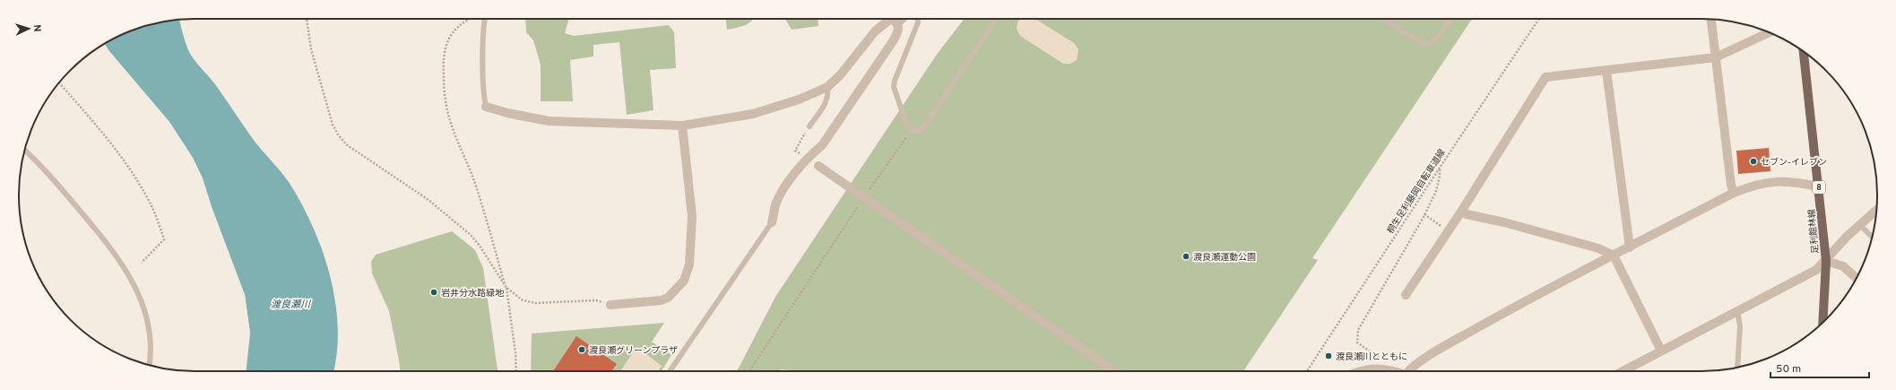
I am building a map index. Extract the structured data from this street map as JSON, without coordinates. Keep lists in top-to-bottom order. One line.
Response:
{"streets":{"main road":["8","足利館林線"],"path":["桐生足利藤岡自転車道線"]},"water":["渡良瀬川"],"places":["セブン-イレブン","渡良瀬運動公園","岩井分水路緑地","渡良瀬グリーンプラザ","渡良瀬川とともに"],"scale_bar":"50 m","north":"right"}
